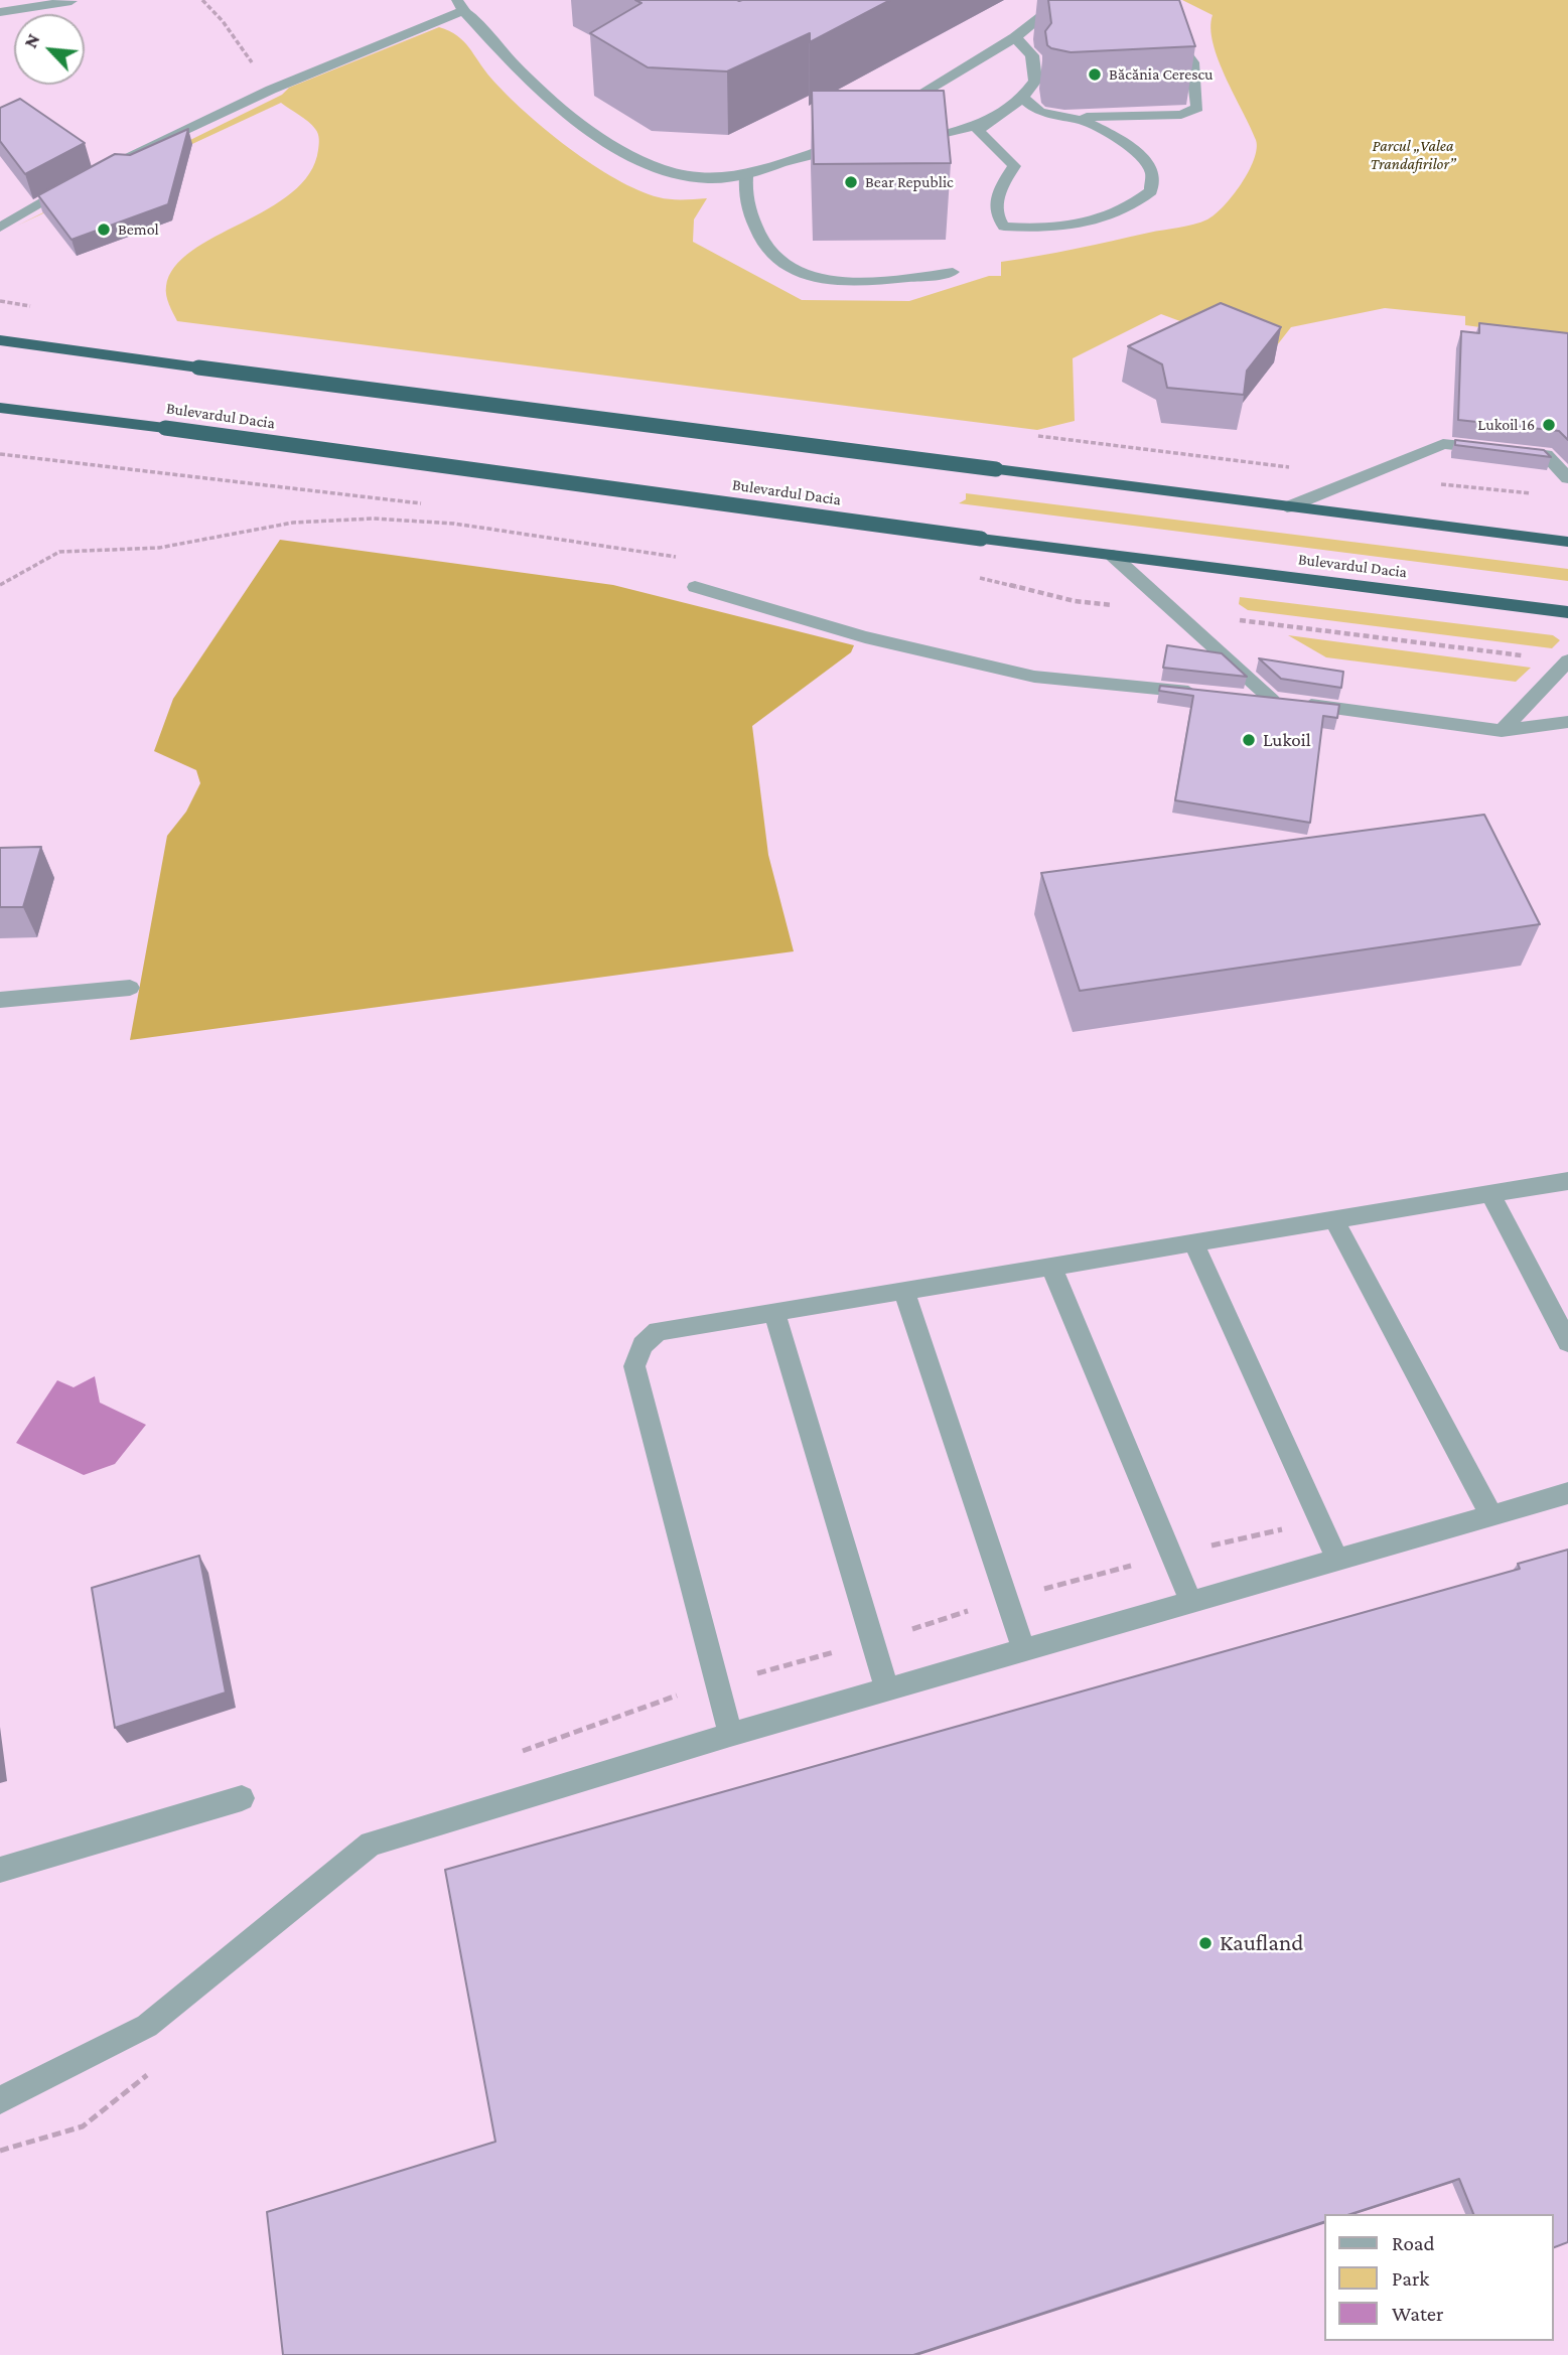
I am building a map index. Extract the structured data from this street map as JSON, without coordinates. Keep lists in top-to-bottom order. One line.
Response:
{"streets":{"highway":["Bulevardul Dacia"]},"parks":["Parcul „Valea Trandafirilor”"],"places":["Băcănia Cerescu","Bear Republic","Bemol","Lukoil 16","Lukoil","Kaufland"],"legend":["Road","Park","Water"],"north":"top left"}
